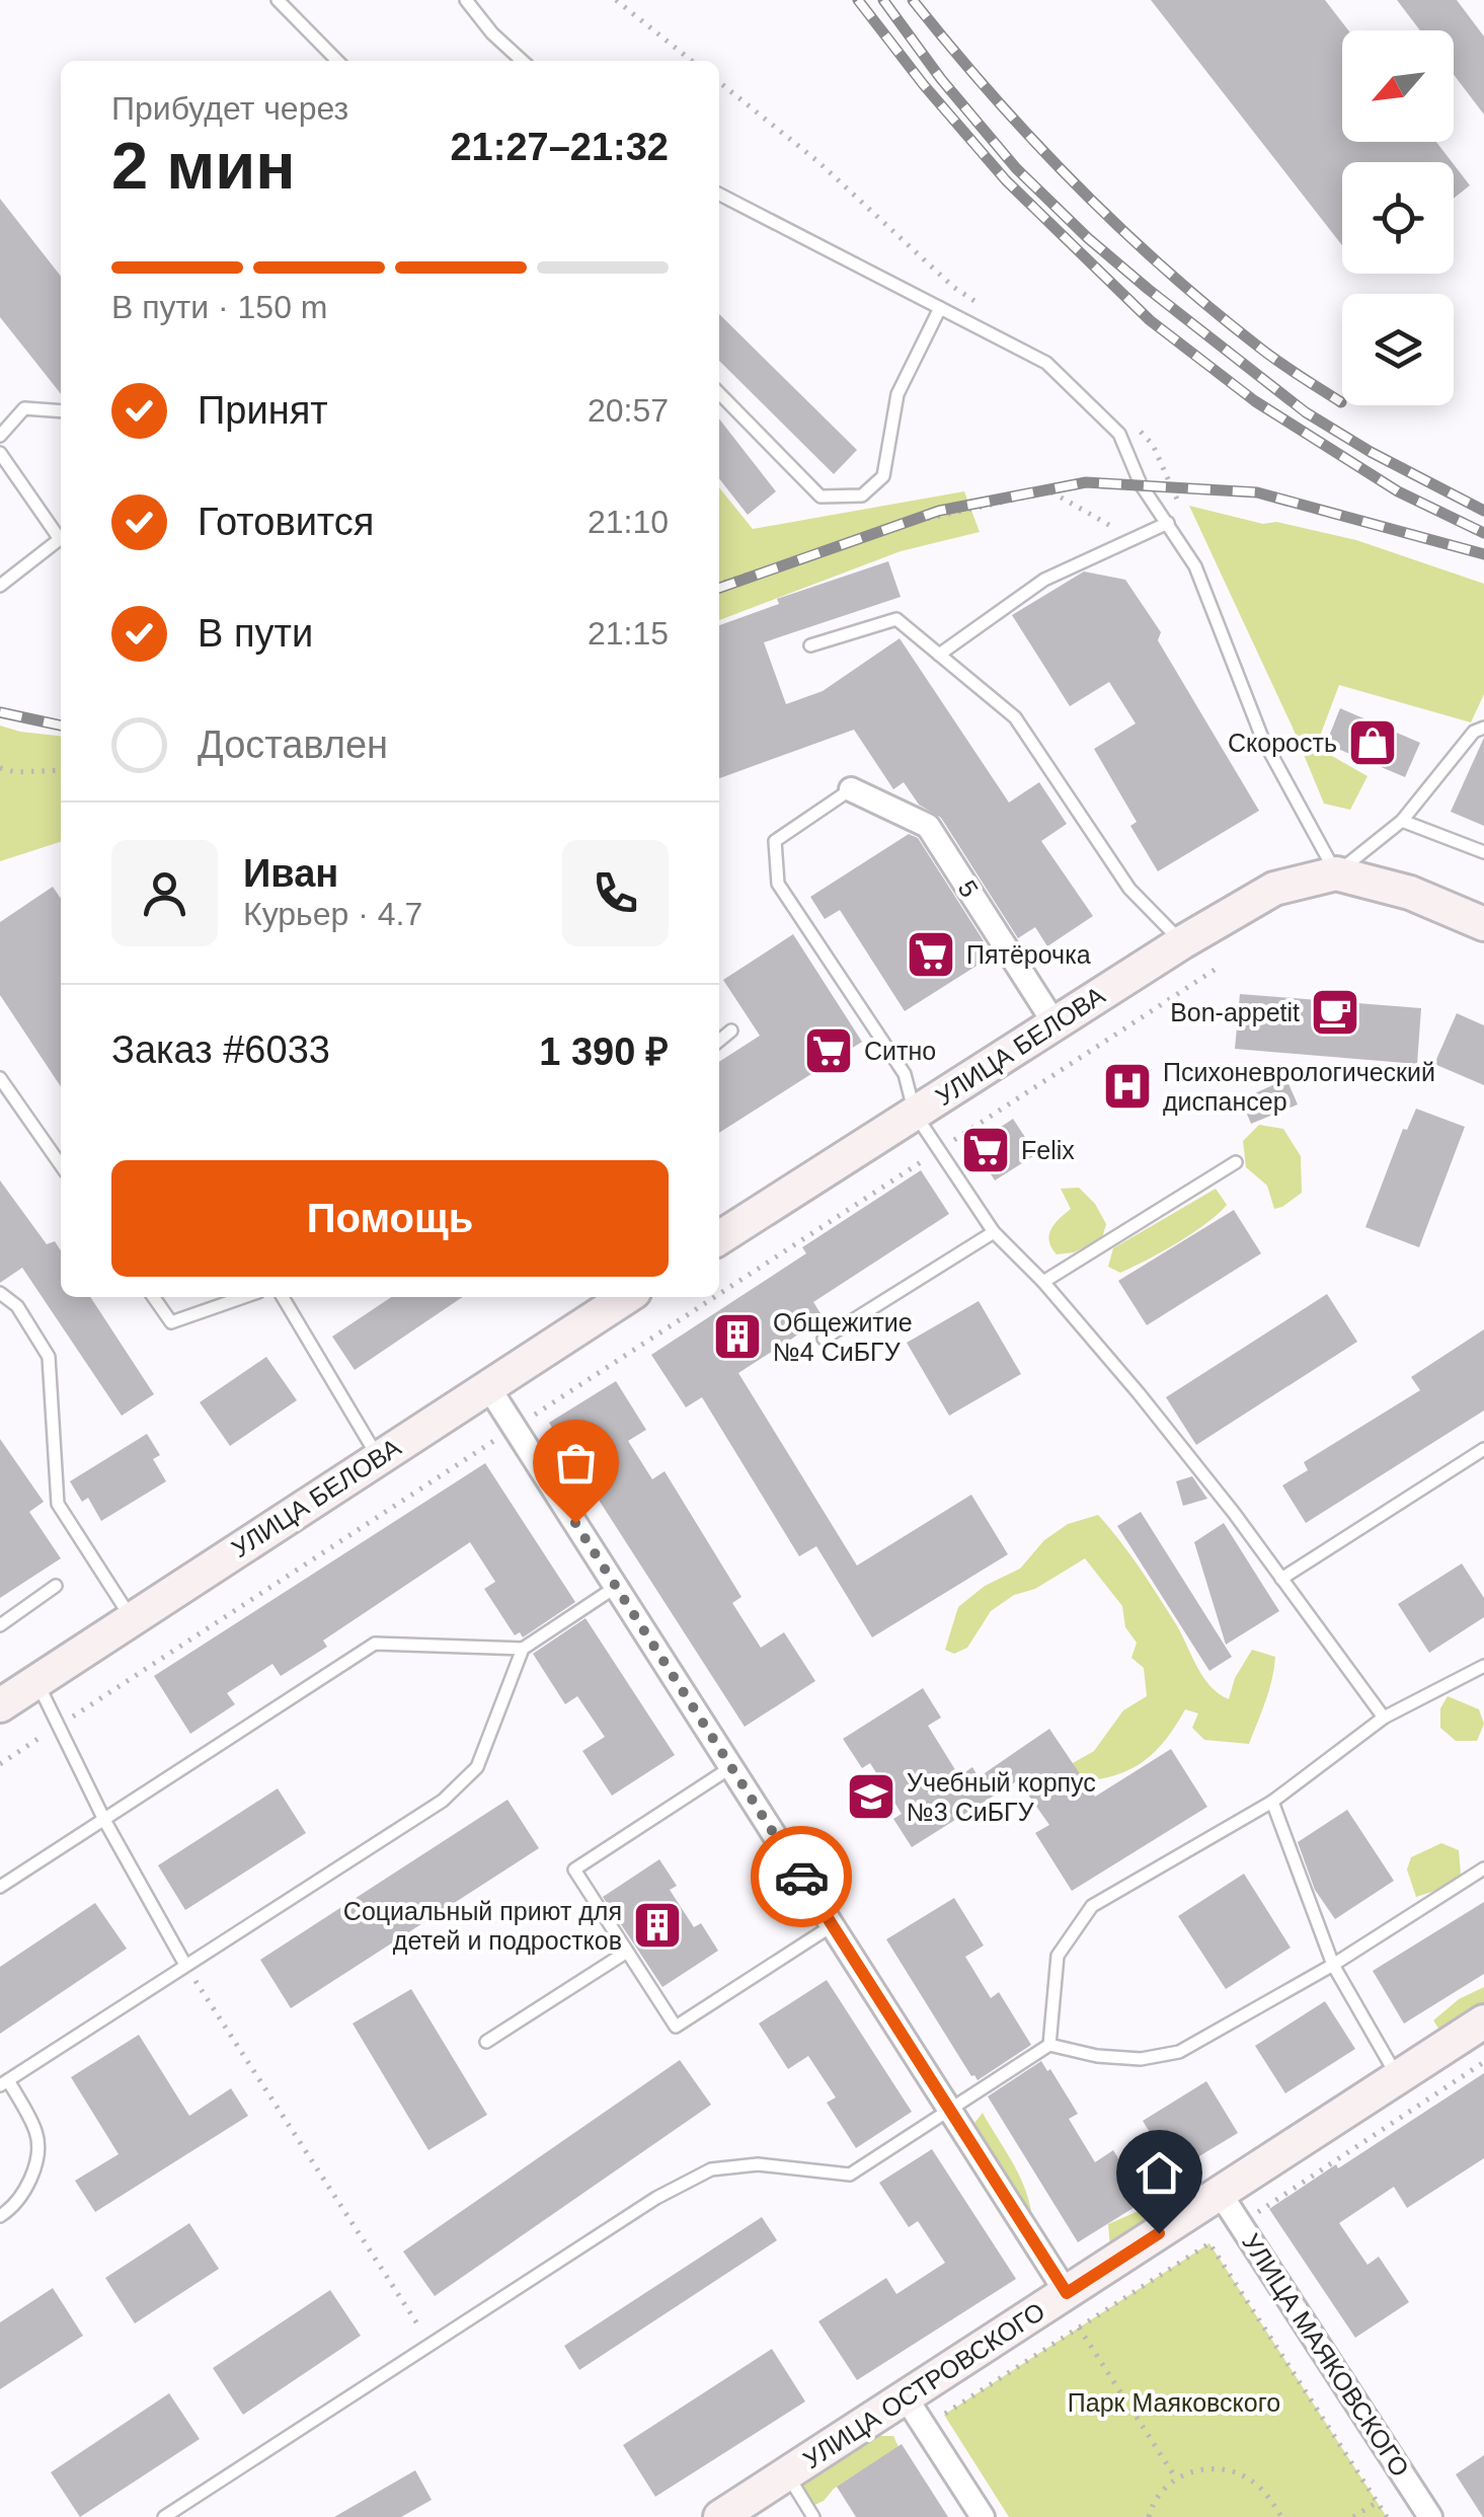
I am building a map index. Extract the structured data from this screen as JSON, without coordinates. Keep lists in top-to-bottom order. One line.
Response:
{"streets":{"main road":["УЛИЦА БЕЛОВА","УЛИЦА ОСТРОВСКОГО"],"street":["5","УЛИЦА МАЯКОВСКОГО"]},"crossings":[["5","УЛИЦА БЕЛОВА"],["УЛИЦА МАЯКОВСКОГО","УЛИЦА ОСТРОВСКОГО"]],"parks":["Парк Маяковского"],"places":{"shop":["Скорость"],"supermarket":["Пятёрочка","Ситно","Felix"],"cafe":["Bon-appetit"],"hospital":["Психоневрологический диспансер"],"building":["Общежитие №4 СиБГУ","Социальный приют для детей и подростков"],"school or university":["Учебный корпус №3 СиБГУ"]},"north":"bottom left","page":{"heading":["2 мин","Прибудет через","21:27–21:32"],"panel":["Иван","Курьер · 4.7","Заказ #6033","1 390 ₽"],"bar":"В пути · 150 m","list":[["Принят","20:57"],["Готовится","21:10"],["В пути","21:15"],"Доставлен"],"buttons":"Помощь"}}
